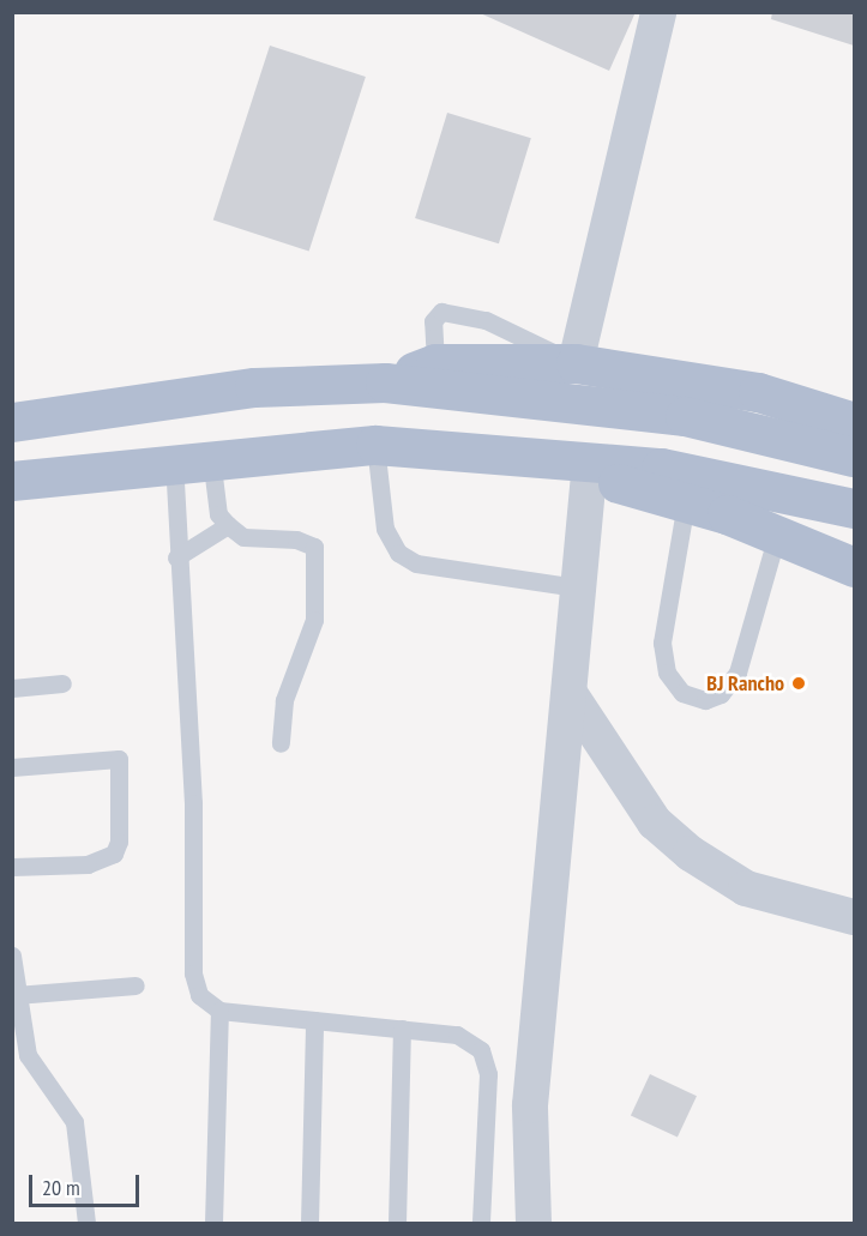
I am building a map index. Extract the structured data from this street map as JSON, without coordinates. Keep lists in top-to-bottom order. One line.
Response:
{"places":["BJ Rancho"],"scale_bar":"20 m"}
